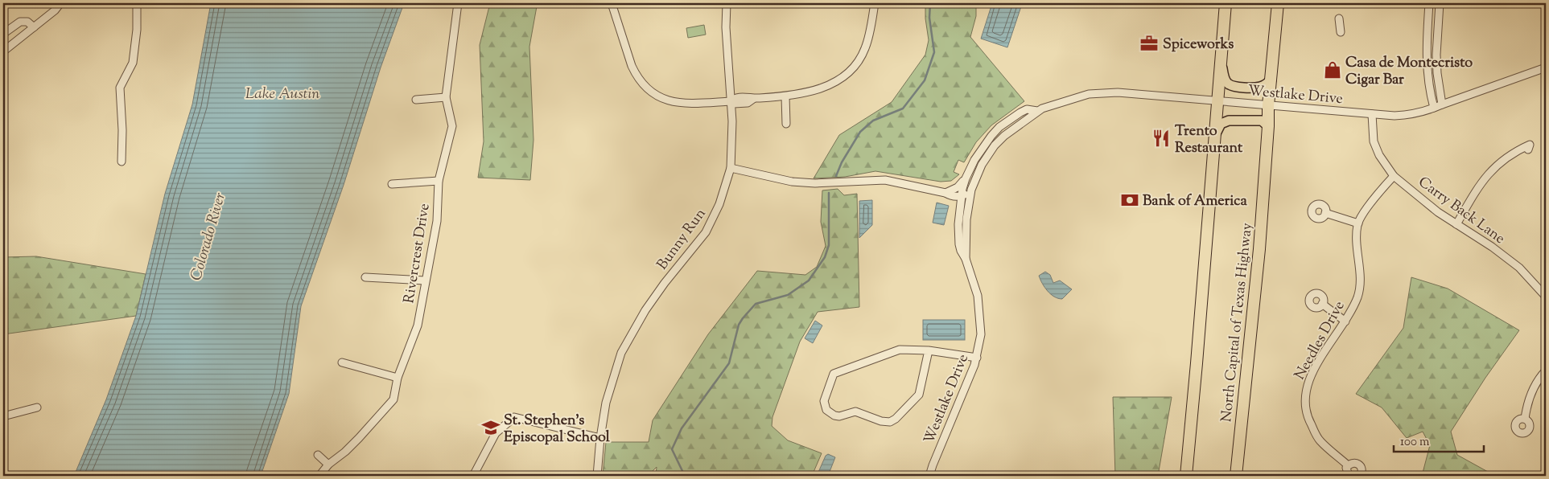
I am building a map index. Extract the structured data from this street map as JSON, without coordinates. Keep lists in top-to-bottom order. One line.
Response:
{"streets":{"highway":["North Capital of Texas Highway"],"street":["Westlake Drive","Carry Back Lane","Bunny Run","Rivercrest Drive","Needles Drive"]},"crossings":[["Westlake Drive","Carry Back Lane"],["Westlake Drive","North Capital of Texas Highway"],["Carry Back Lane","Needles Drive"]],"water":["Lake Austin","Colorado River"],"places":{"office":["Spiceworks"],"shop":["Casa de Montecristo Cigar Bar"],"restaurant":["Trento Restaurant"],"bank":["Bank of America"],"school or university":["St. Stephen's Episcopal School"]},"scale_bar":"100 m"}
